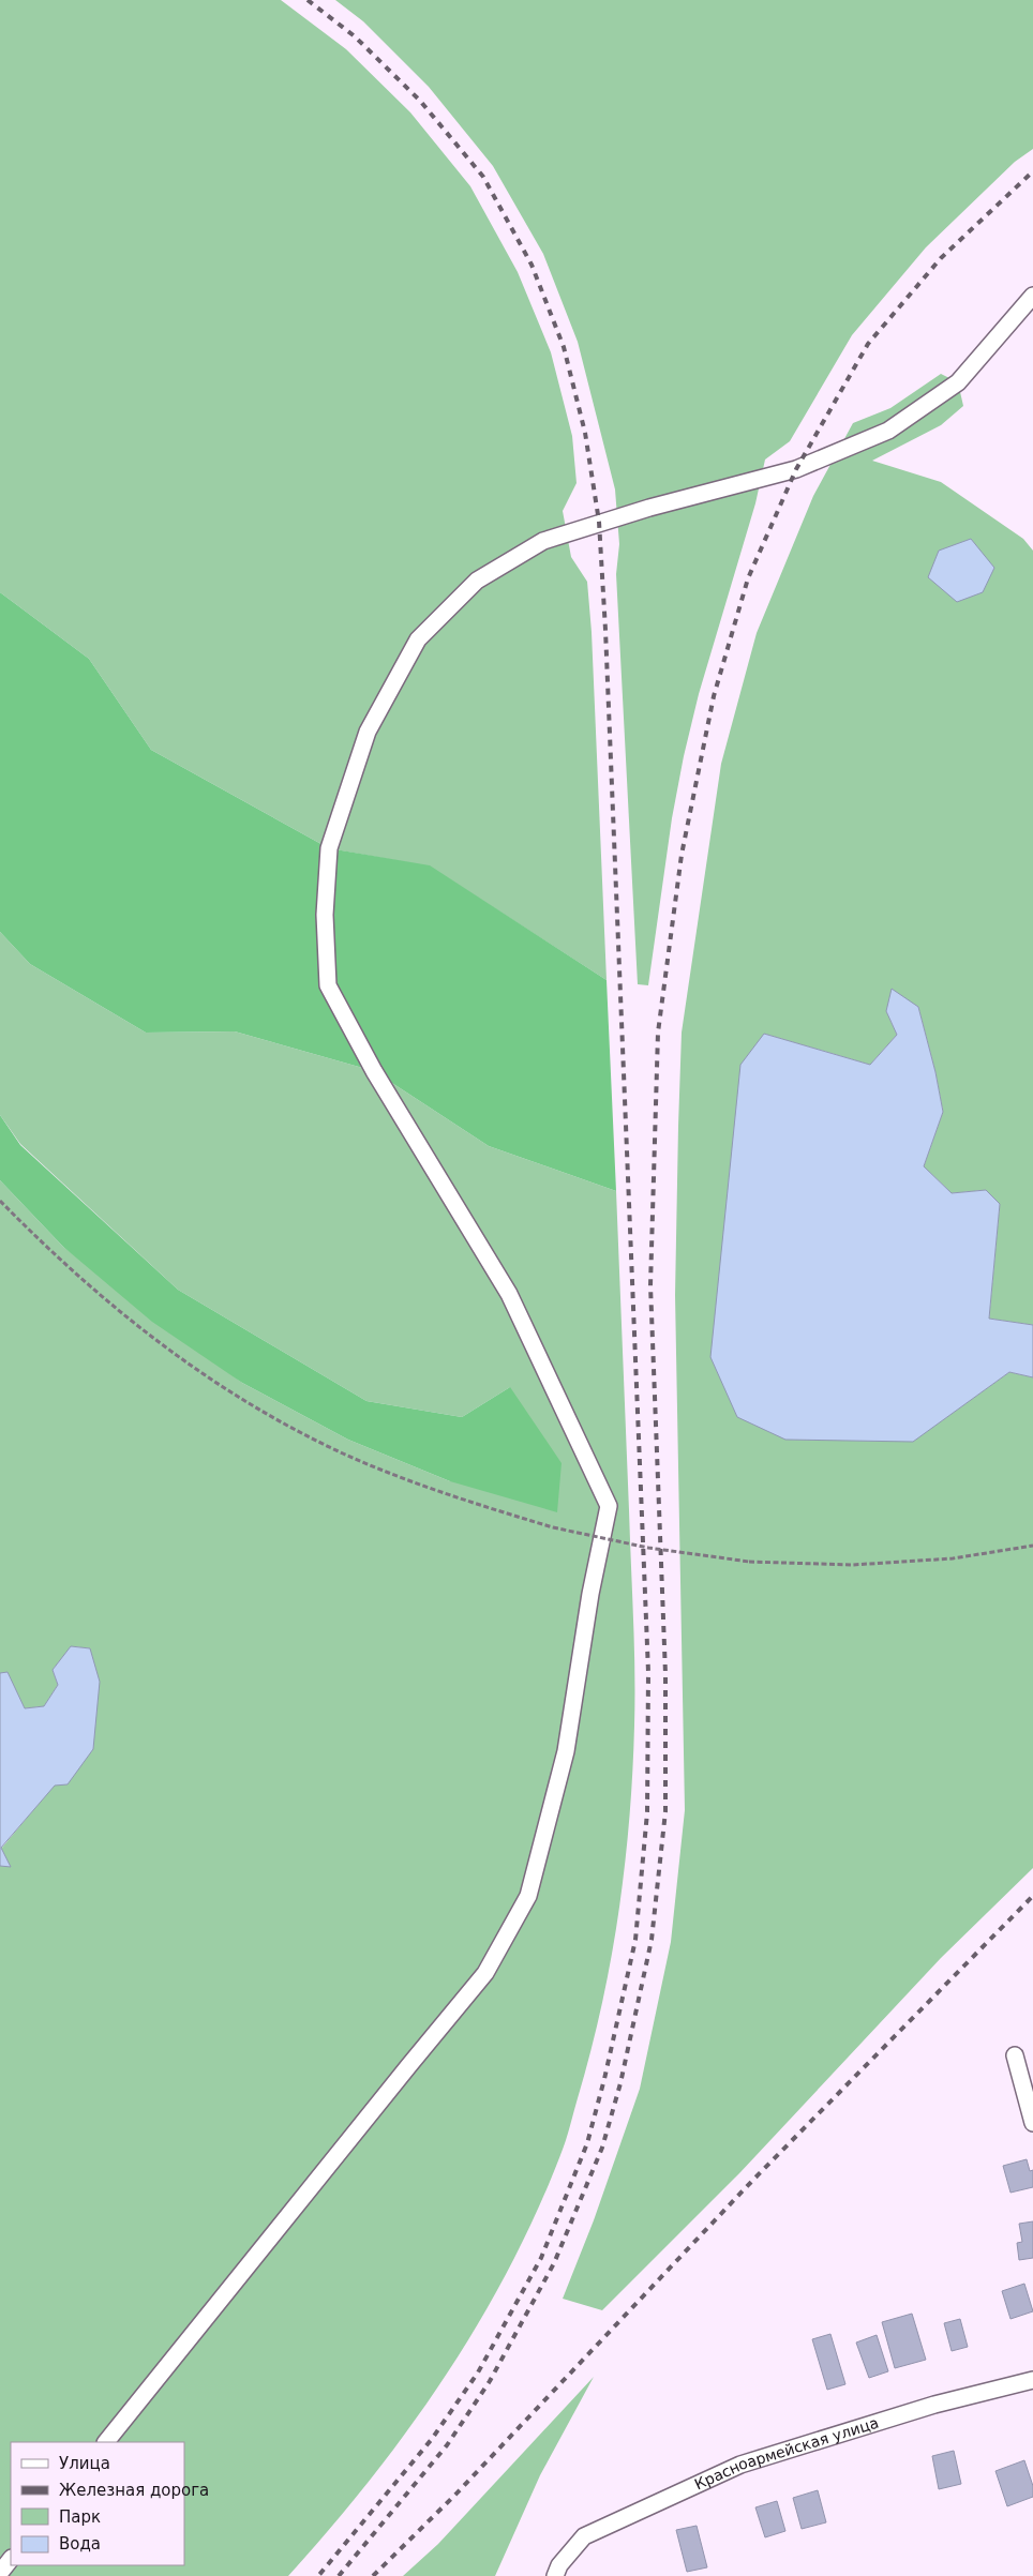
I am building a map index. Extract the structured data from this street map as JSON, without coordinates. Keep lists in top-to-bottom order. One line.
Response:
{"streets":{"street":["Красноармейская улица"]},"legend":["Улица","Железная дорога","Парк","Вода"]}
